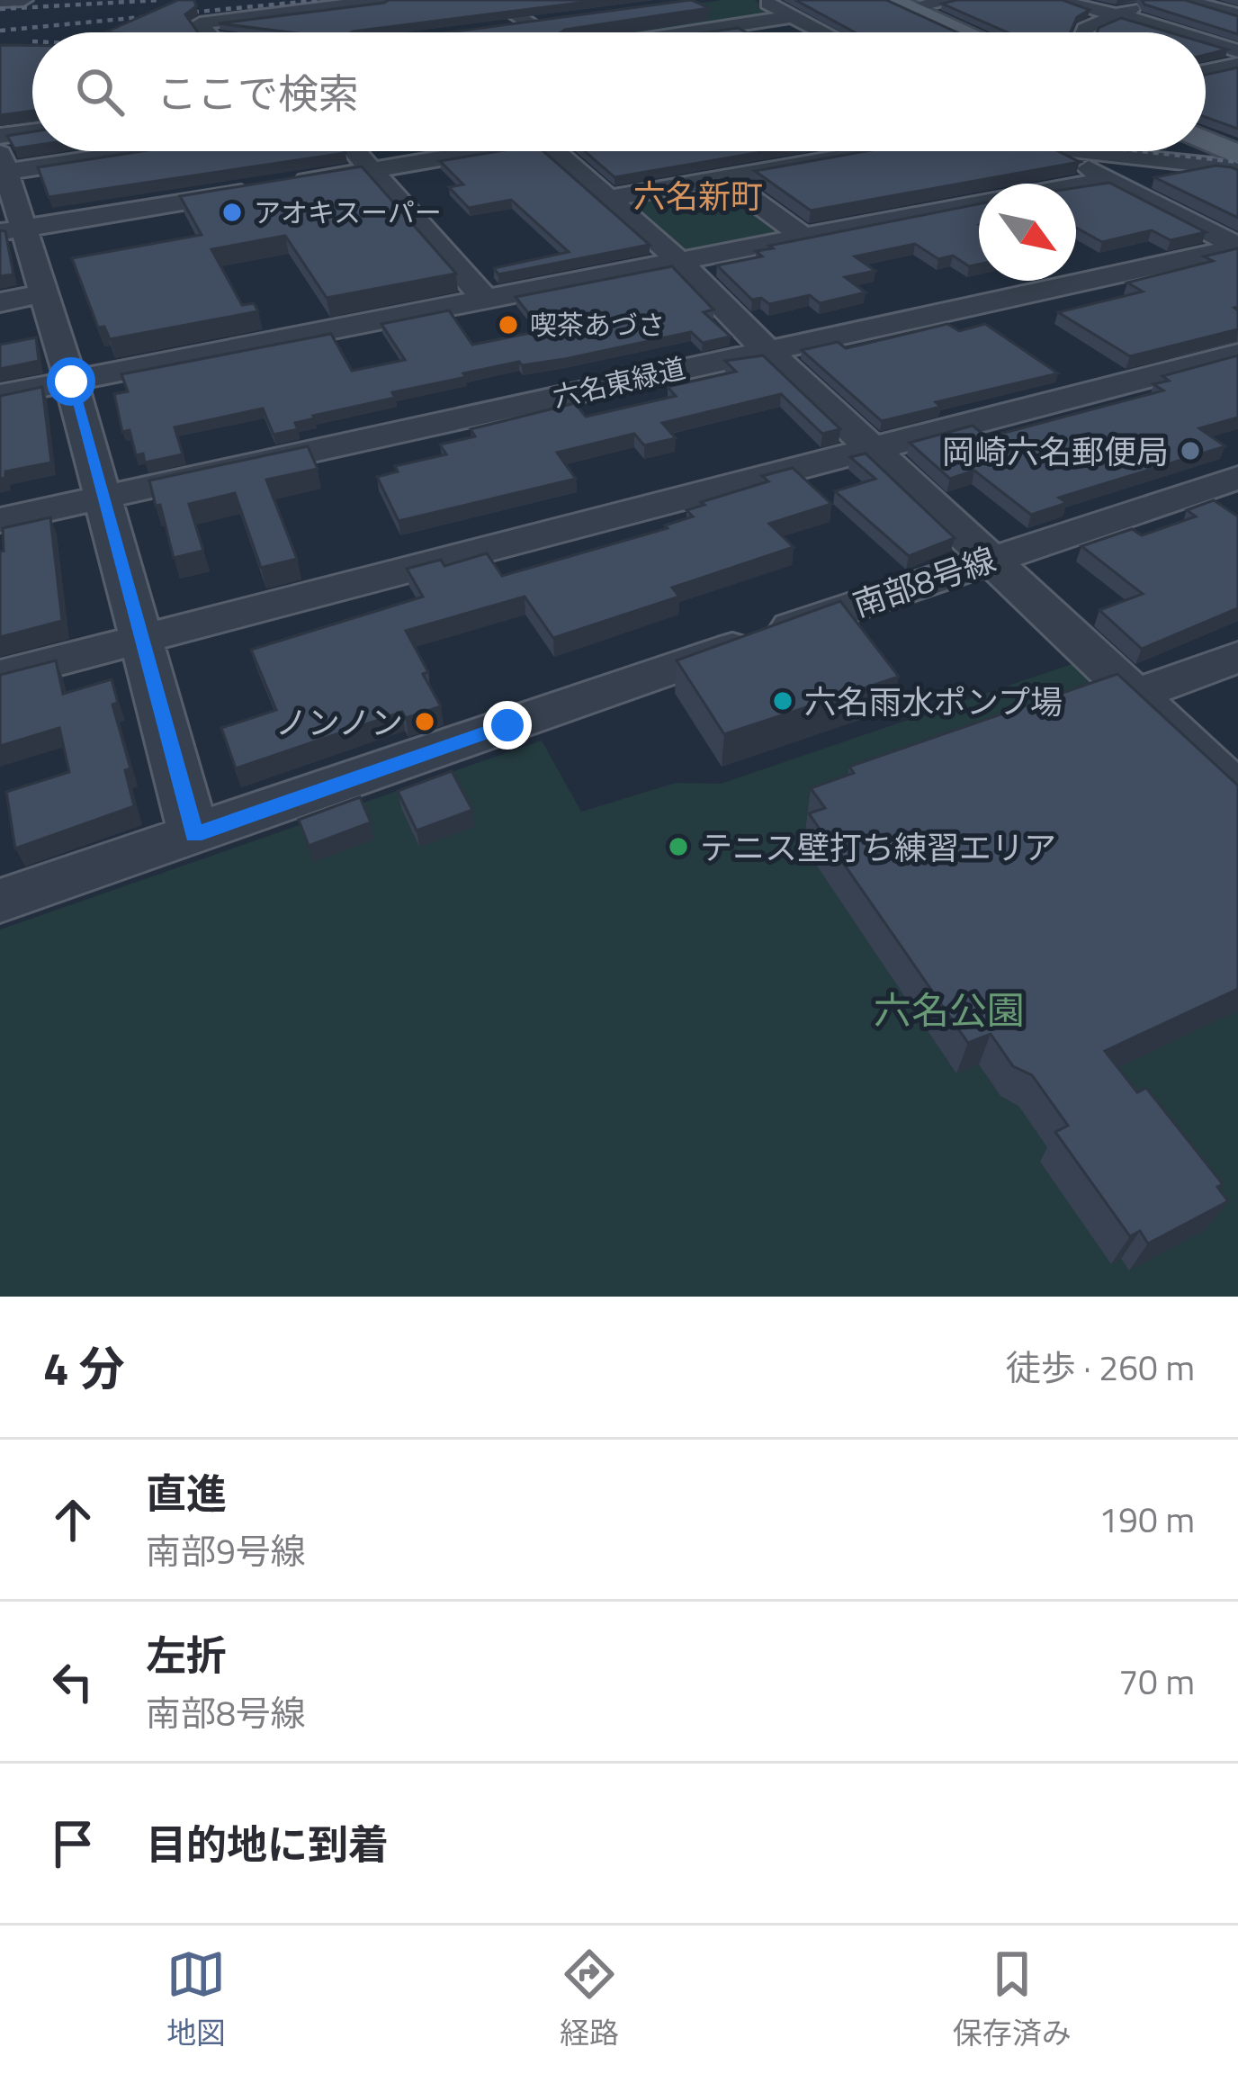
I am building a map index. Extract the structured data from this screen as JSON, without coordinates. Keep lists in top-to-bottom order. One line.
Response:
{"streets":{"street":["六名東緑道","南部8号線"]},"districts":["六名新町"],"parks":["六名公園"],"places":["アオキスーパー","喫茶あづさ","岡崎六名郵便局","六名雨水ポンプ場","ノンノン","テニス壁打ち練習エリア"],"north":"bottom right","page":{"search":"ここで検索","heading":["4 分","徒歩 · 260 m"],"list":[["直進","南部9号線","190 m"],["左折","南部8号線","70 m"],"目的地に到着"],"nav":["地図","経路","保存済み"]}}
